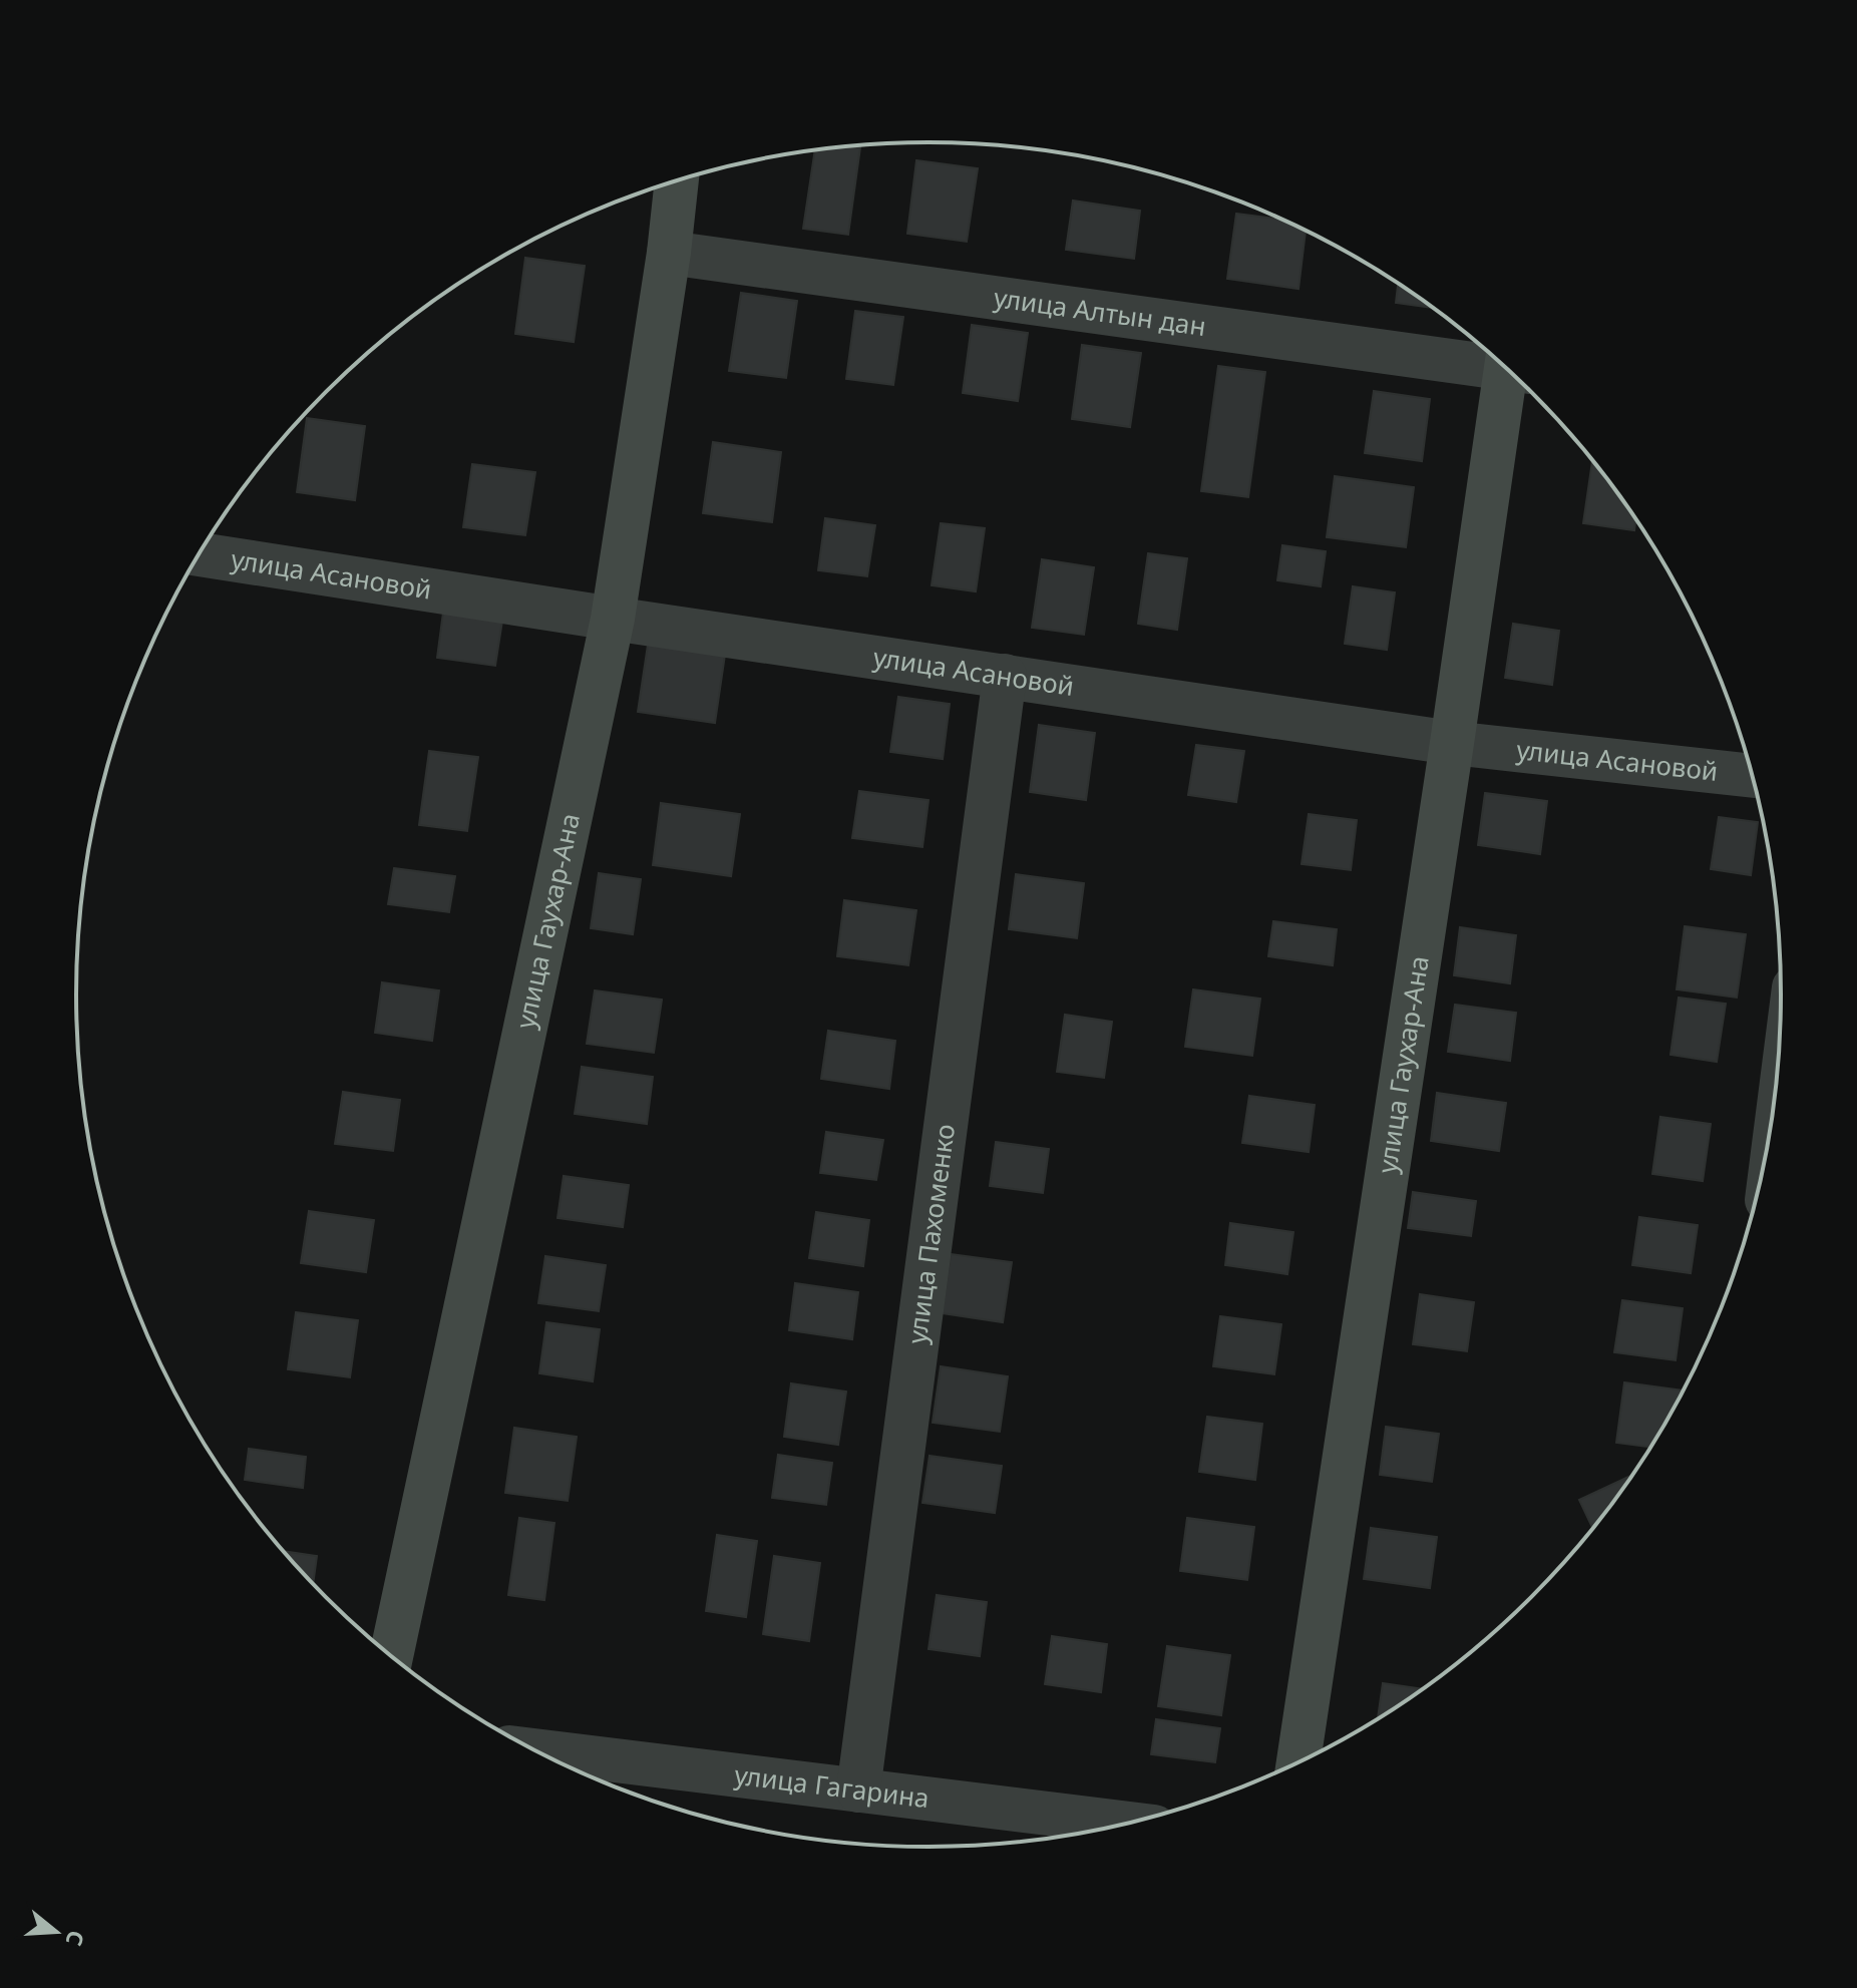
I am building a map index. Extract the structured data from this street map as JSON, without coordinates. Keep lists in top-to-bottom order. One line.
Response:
{"streets":{"street":["улица Алтын дан","улица Асановой","улица Гаухар-Ана","улица Пахоменко","улица Гагарина"]},"crossings":[["улица Алтын дан","улица Гаухар-Ана"],["улица Асановой","улица Гаухар-Ана"],["улица Асановой","улица Пахоменко"],["улица Пахоменко","улица Гагарина"]],"north":"right"}
